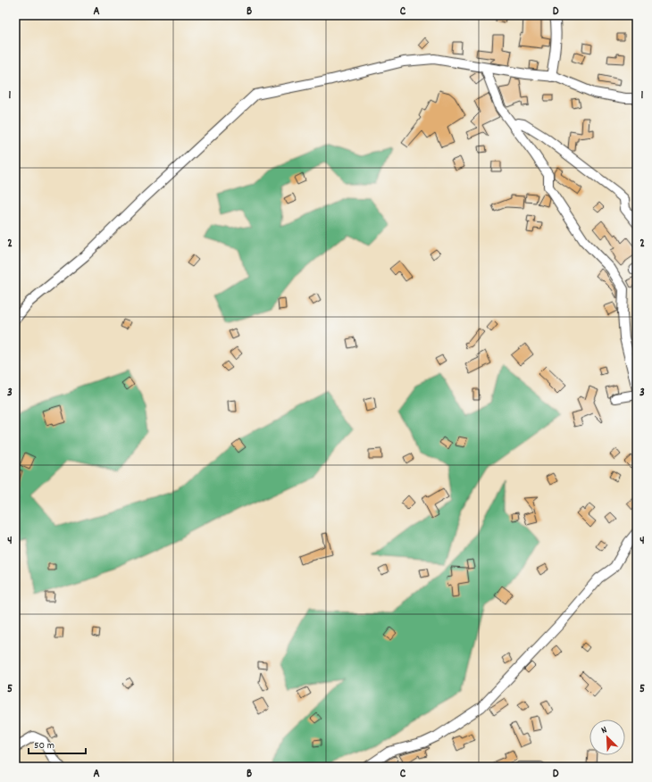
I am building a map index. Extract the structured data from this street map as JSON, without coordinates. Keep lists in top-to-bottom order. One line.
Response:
{"scale_bar":"50 m","north":"top left","grid":{"columns":["A","B","C","D"],"rows":["1","2","3","4","5"]}}
